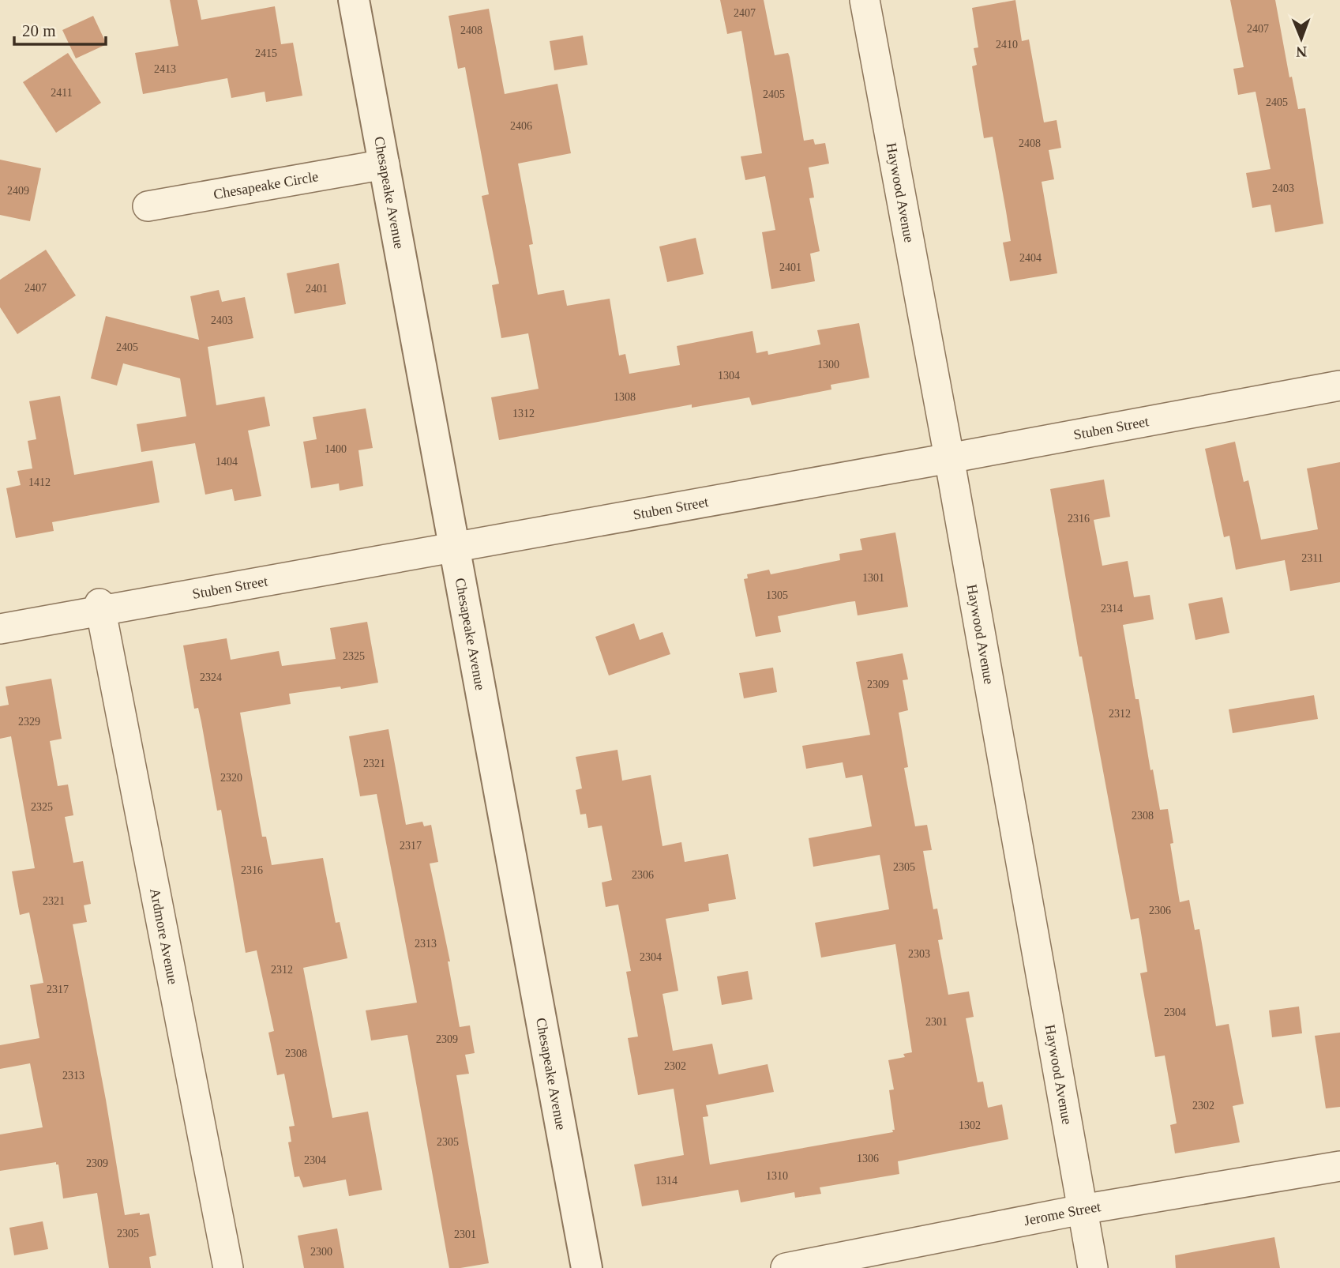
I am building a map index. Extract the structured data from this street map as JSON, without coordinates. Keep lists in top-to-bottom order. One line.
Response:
{"streets":{"street":["Chesapeake Circle","Haywood Avenue","Chesapeake Avenue","Stuben Street","Ardmore Avenue","Jerome Street"]},"crossings":[["Chesapeake Circle","Chesapeake Avenue"],["Haywood Avenue","Stuben Street"],["Haywood Avenue","Jerome Street"],["Chesapeake Avenue","Stuben Street"],["Stuben Street","Ardmore Avenue"]],"house_numbers":["2407","2407","2408","2410","2415","2413","2411","2405","2405","2406","2408","2403","2409","2404","2401","2407","2401","2403","2405","1300","1304","1308","1312","1400","1404","1412","2316","2311","1301","1305","2314","2325","2324","2309","2312","2329","2321","2320","2325","2308","2317","2305","2316","2306","2321","2306","2313","2303","2304","2312","2317","2304","2301","2309","2308","2302","2313","2302","1302","2305","1306","2304","2309","1310","1314","2305","2301","2300"],"scale_bar":"20 m","north":"bottom"}
